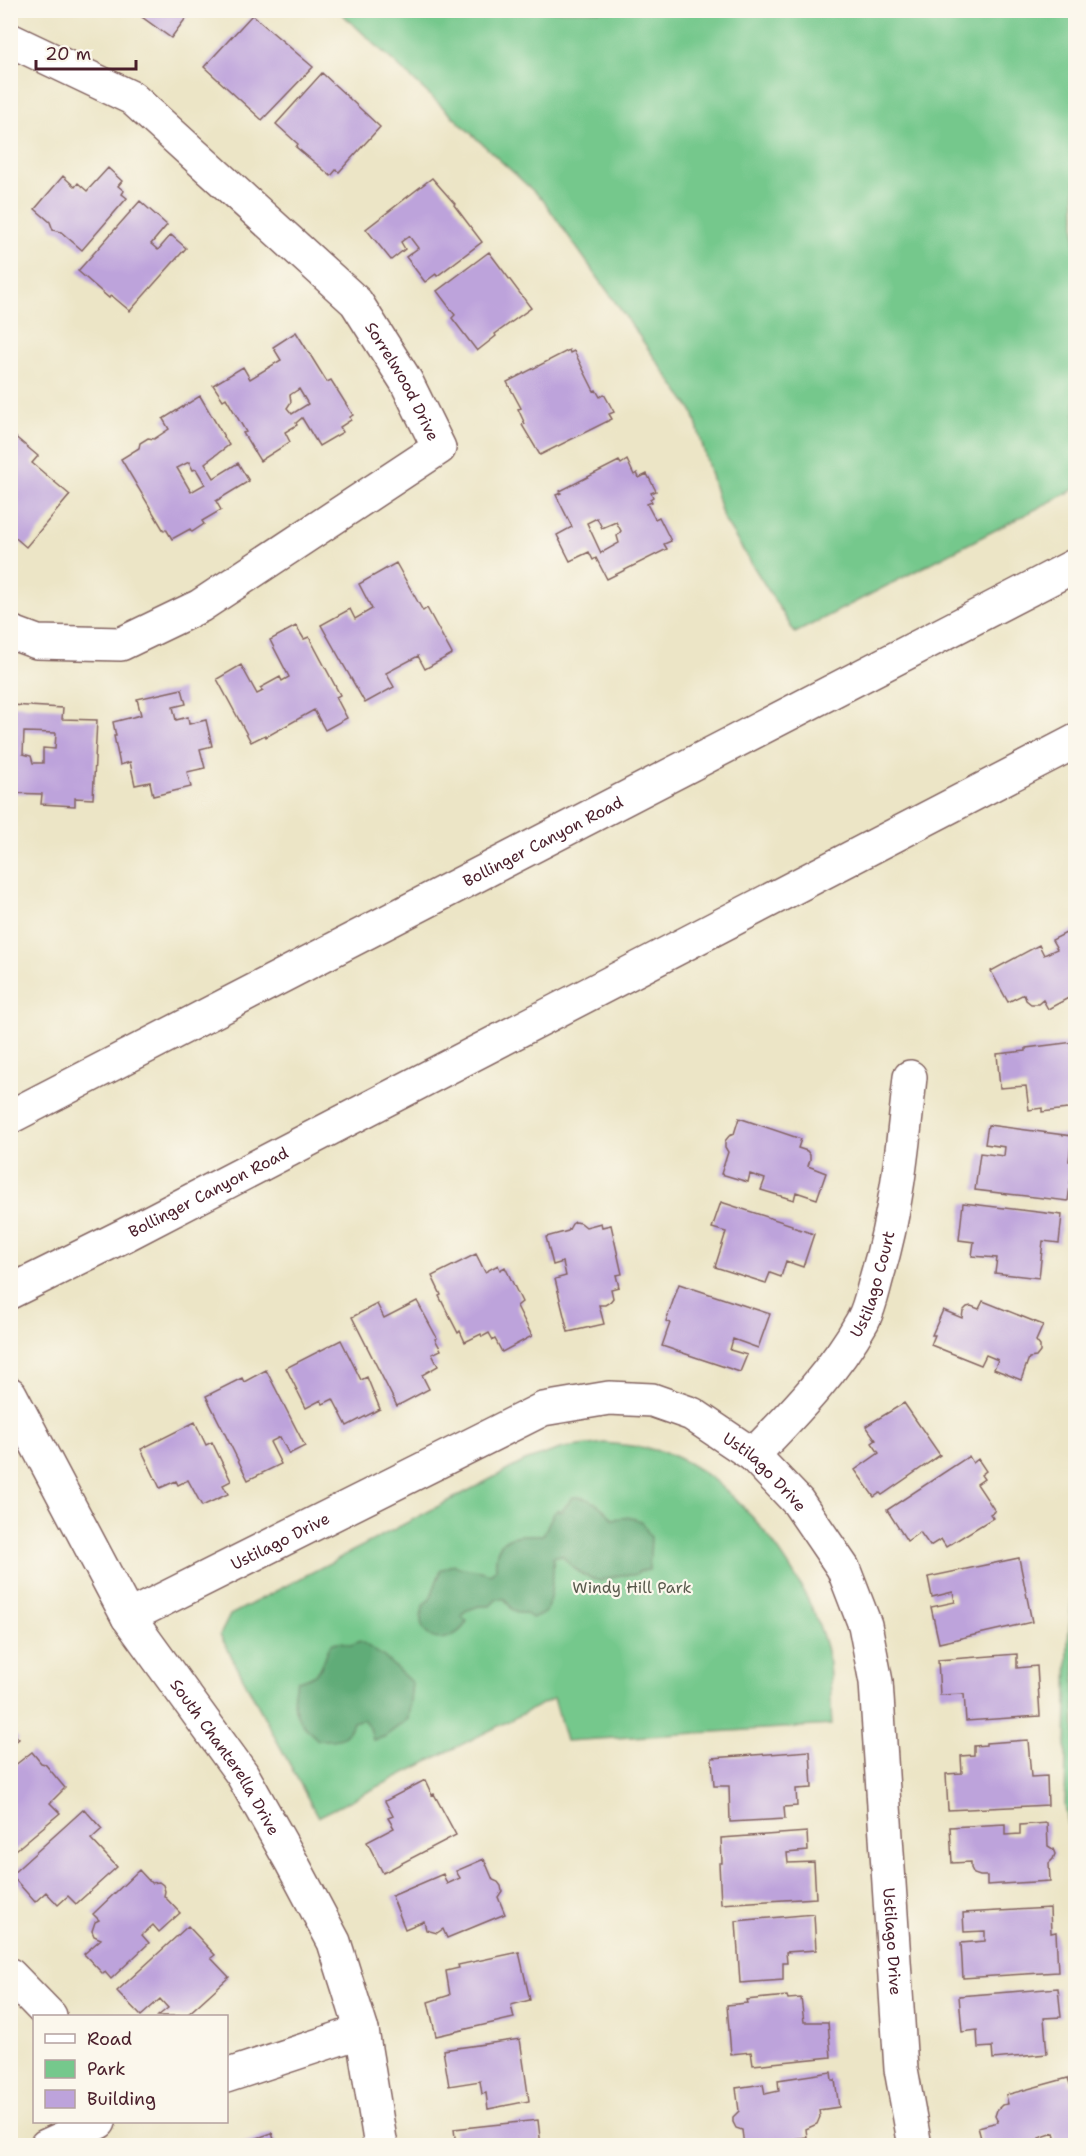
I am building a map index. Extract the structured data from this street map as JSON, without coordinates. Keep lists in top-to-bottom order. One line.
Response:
{"streets":{"street":["Sorrelwood Drive","Bollinger Canyon Road","Ustilago Court","Ustilago Drive","South Chanterella Drive"]},"crossings":[["Ustilago Court","Ustilago Drive"],["Ustilago Drive","South Chanterella Drive"]],"parks":["Windy Hill Park"],"legend":["Road","Park","Building"],"scale_bar":"20 m"}
